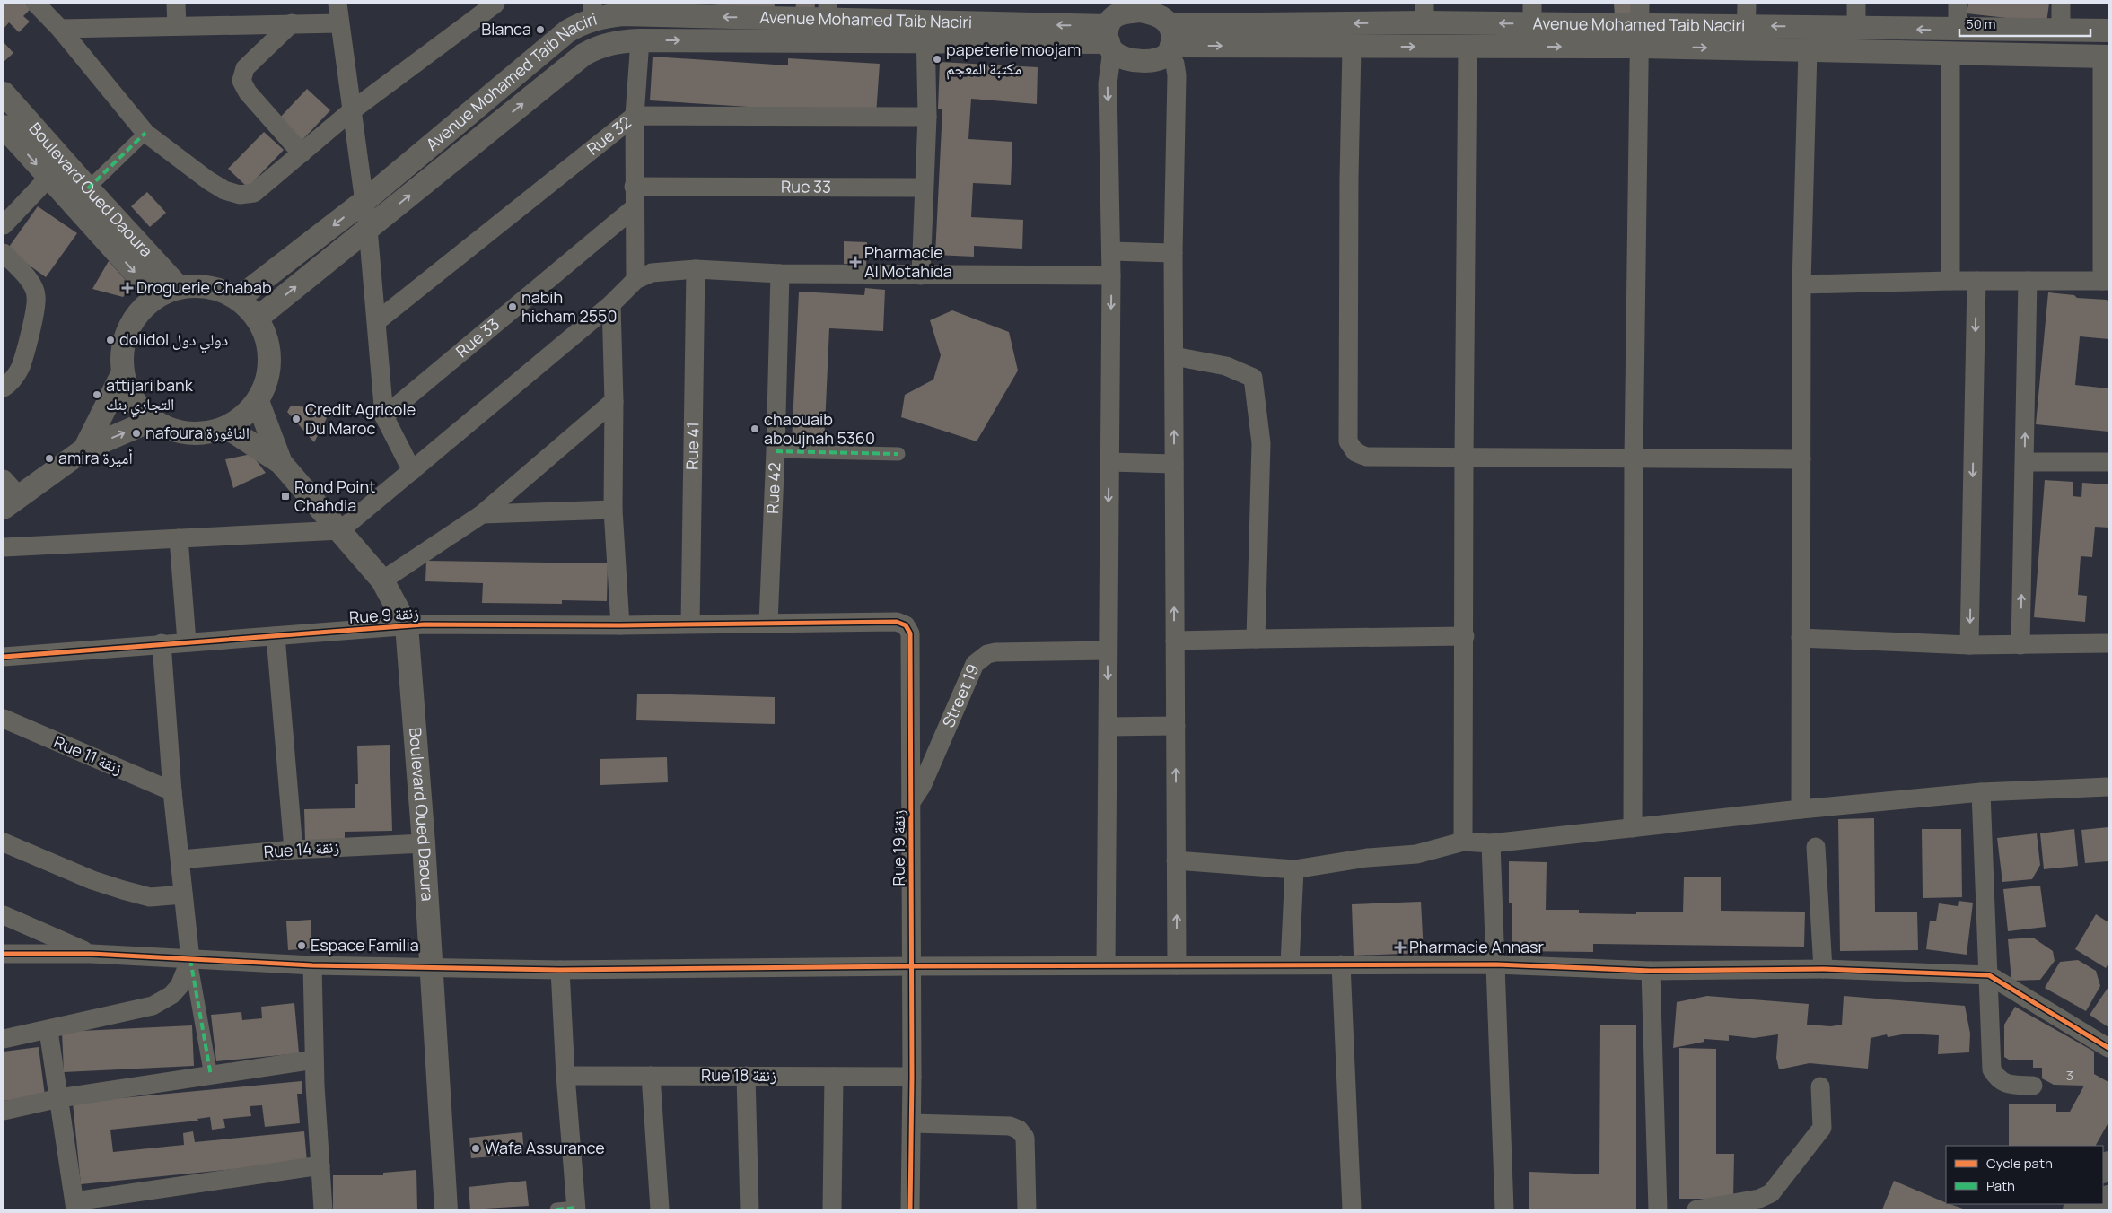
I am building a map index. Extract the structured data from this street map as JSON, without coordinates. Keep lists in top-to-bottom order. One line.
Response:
{"streets":{"street":["Avenue Mohamed Taib Naciri","Rue 32","Rue 33","Boulevard Oued Daoura","Rue 41","Rue 42","Rue 9 زنقة","Street 19","Rue 11 زنقة","Rue 19 زنقة","Rue 14 زنقة","Rue 18 زنقة"]},"crossings":[["Avenue Mohamed Taib Naciri","Boulevard Oued Daoura"],["Boulevard Oued Daoura","Rue 9 زنقة"],["Boulevard Oued Daoura","Rue 14 زنقة"],["Rue 41","Rue 9 زنقة"],["Rue 42","Rue 9 زنقة"],["Rue 42","Rue 19 زنقة"],["Rue 9 زنقة","Rue 19 زنقة"],["Street 19","Rue 19 زنقة"],["Rue 19 زنقة","Rue 18 زنقة"]],"places":{"other":["Blanca","papeterie moojam مكتبة المعجم","nabih hicham 2550","dolidol دولي دول","attijari bank التجاري بنك","Credit Agricole Du Maroc","chaouaib aboujnah 5360","nafoura النافورة","amira أميرة","Espace Familia","Wafa Assurance"],"health":["Pharmacie Al Motahida","Droguerie Chabab","Pharmacie Annasr"],"transit":["Rond Point Chahdia"]},"house_numbers":["3"],"legend":["Cycle path","Path"],"scale_bar":"50 m"}
